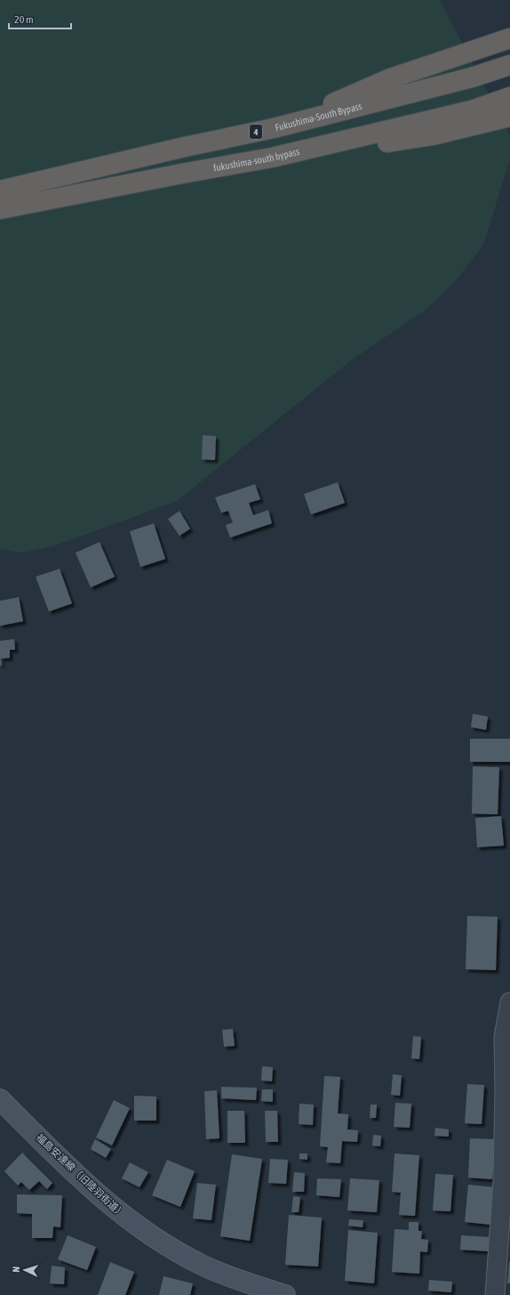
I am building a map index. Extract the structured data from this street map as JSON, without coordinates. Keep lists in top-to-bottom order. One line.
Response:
{"streets":{"highway":["Fukushima-South Bypass","4","fukushima-south bypass"],"main road":["福島安達線（旧陸羽街道）"]},"scale_bar":"20 m","north":"left"}
